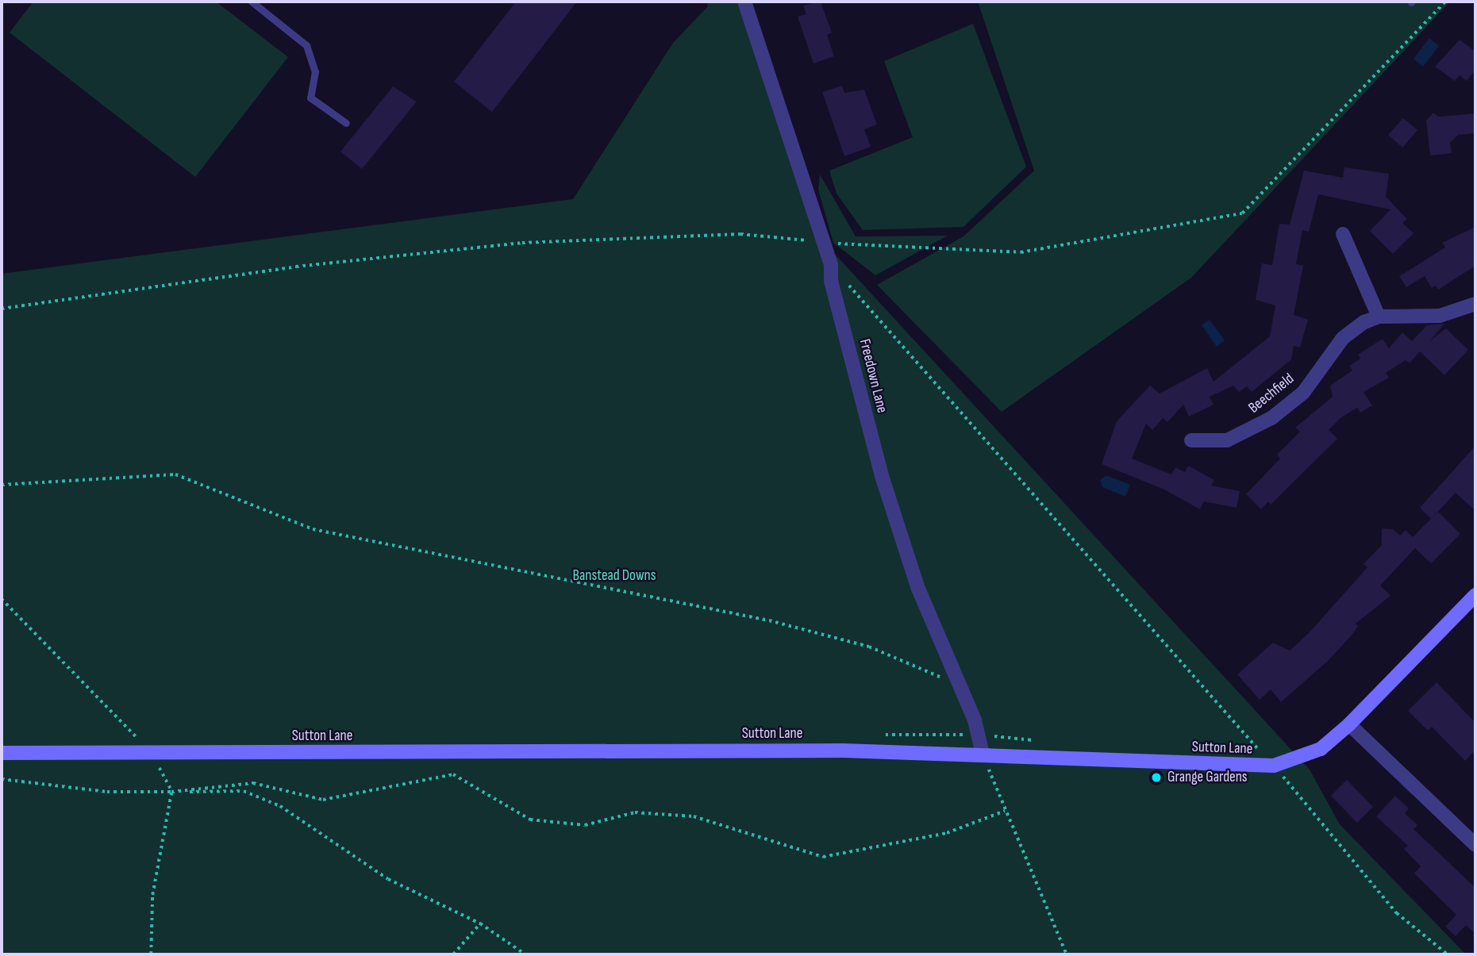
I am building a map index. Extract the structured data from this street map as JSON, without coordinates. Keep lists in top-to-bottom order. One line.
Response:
{"streets":{"main road":["Sutton Lane"],"street":["Freedown Lane","Beechfield"]},"crossings":[["Freedown Lane","Sutton Lane"]],"parks":["Banstead Downs"],"places":["Grange Gardens"]}
